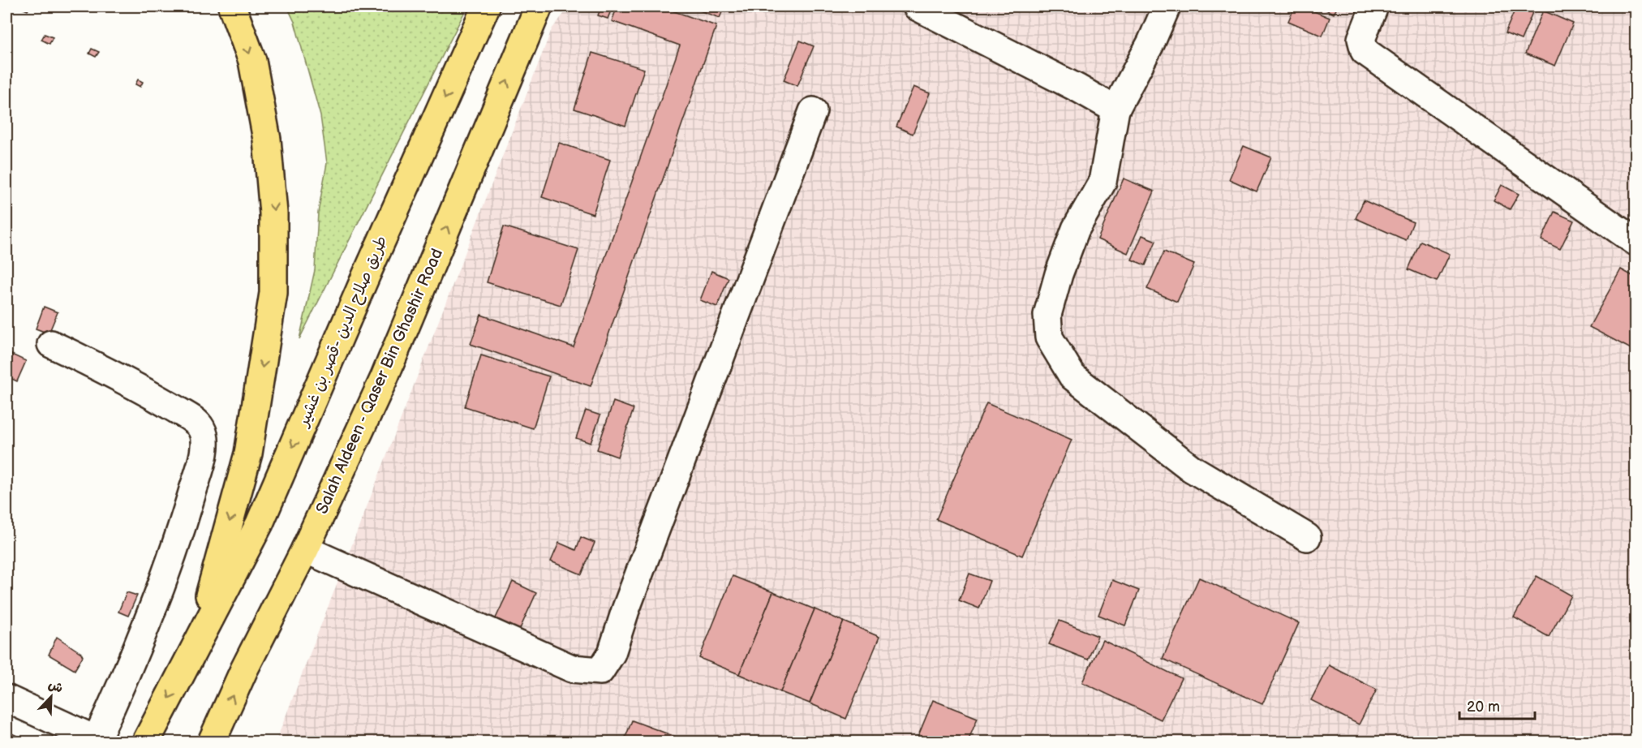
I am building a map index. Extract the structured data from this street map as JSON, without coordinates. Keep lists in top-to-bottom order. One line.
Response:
{"streets":{"highway":["طريق صلاح الدين -قصر بن غشير","Salah Aldeen - Qaser Bin Ghashir Road"]},"scale_bar":"20 m","north":"top right"}
